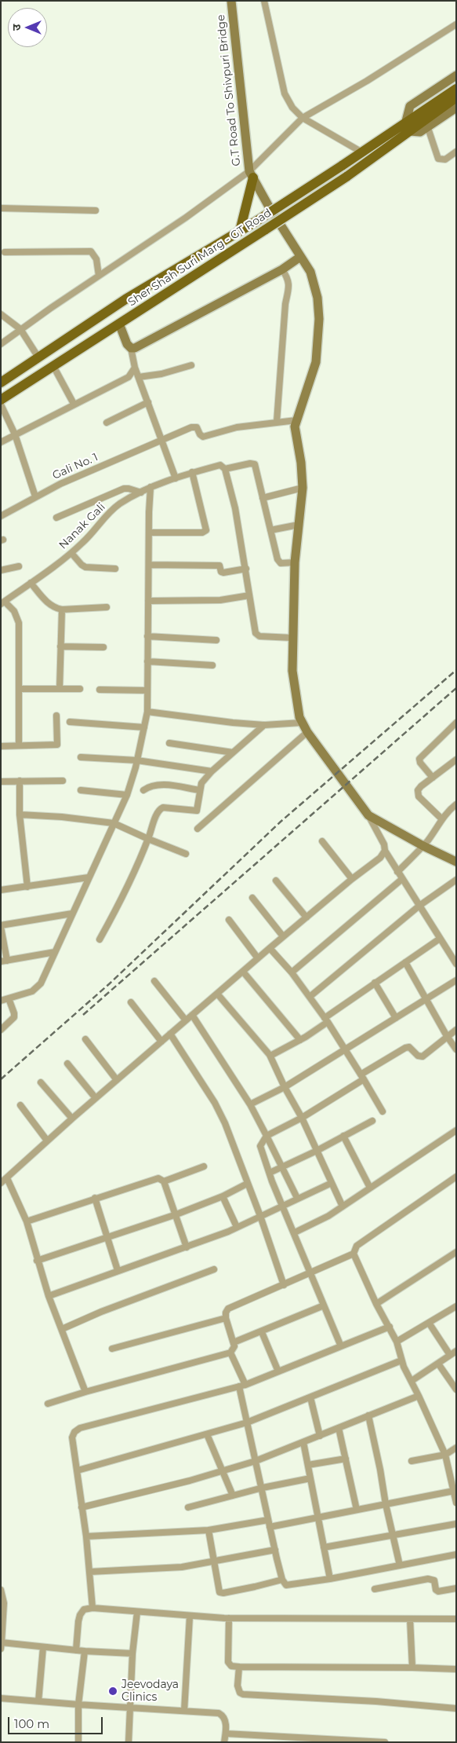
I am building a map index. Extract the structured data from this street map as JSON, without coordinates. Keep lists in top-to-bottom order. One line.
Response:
{"streets":{"main road":["Sher Shah Suri Marg - GT Road"],"street":["G.T Road To Shivpuri Bridge","Gali No. 1","Nanak Gali"]},"places":["Jeevodaya Clinics"],"scale_bar":"100 m","north":"left"}
